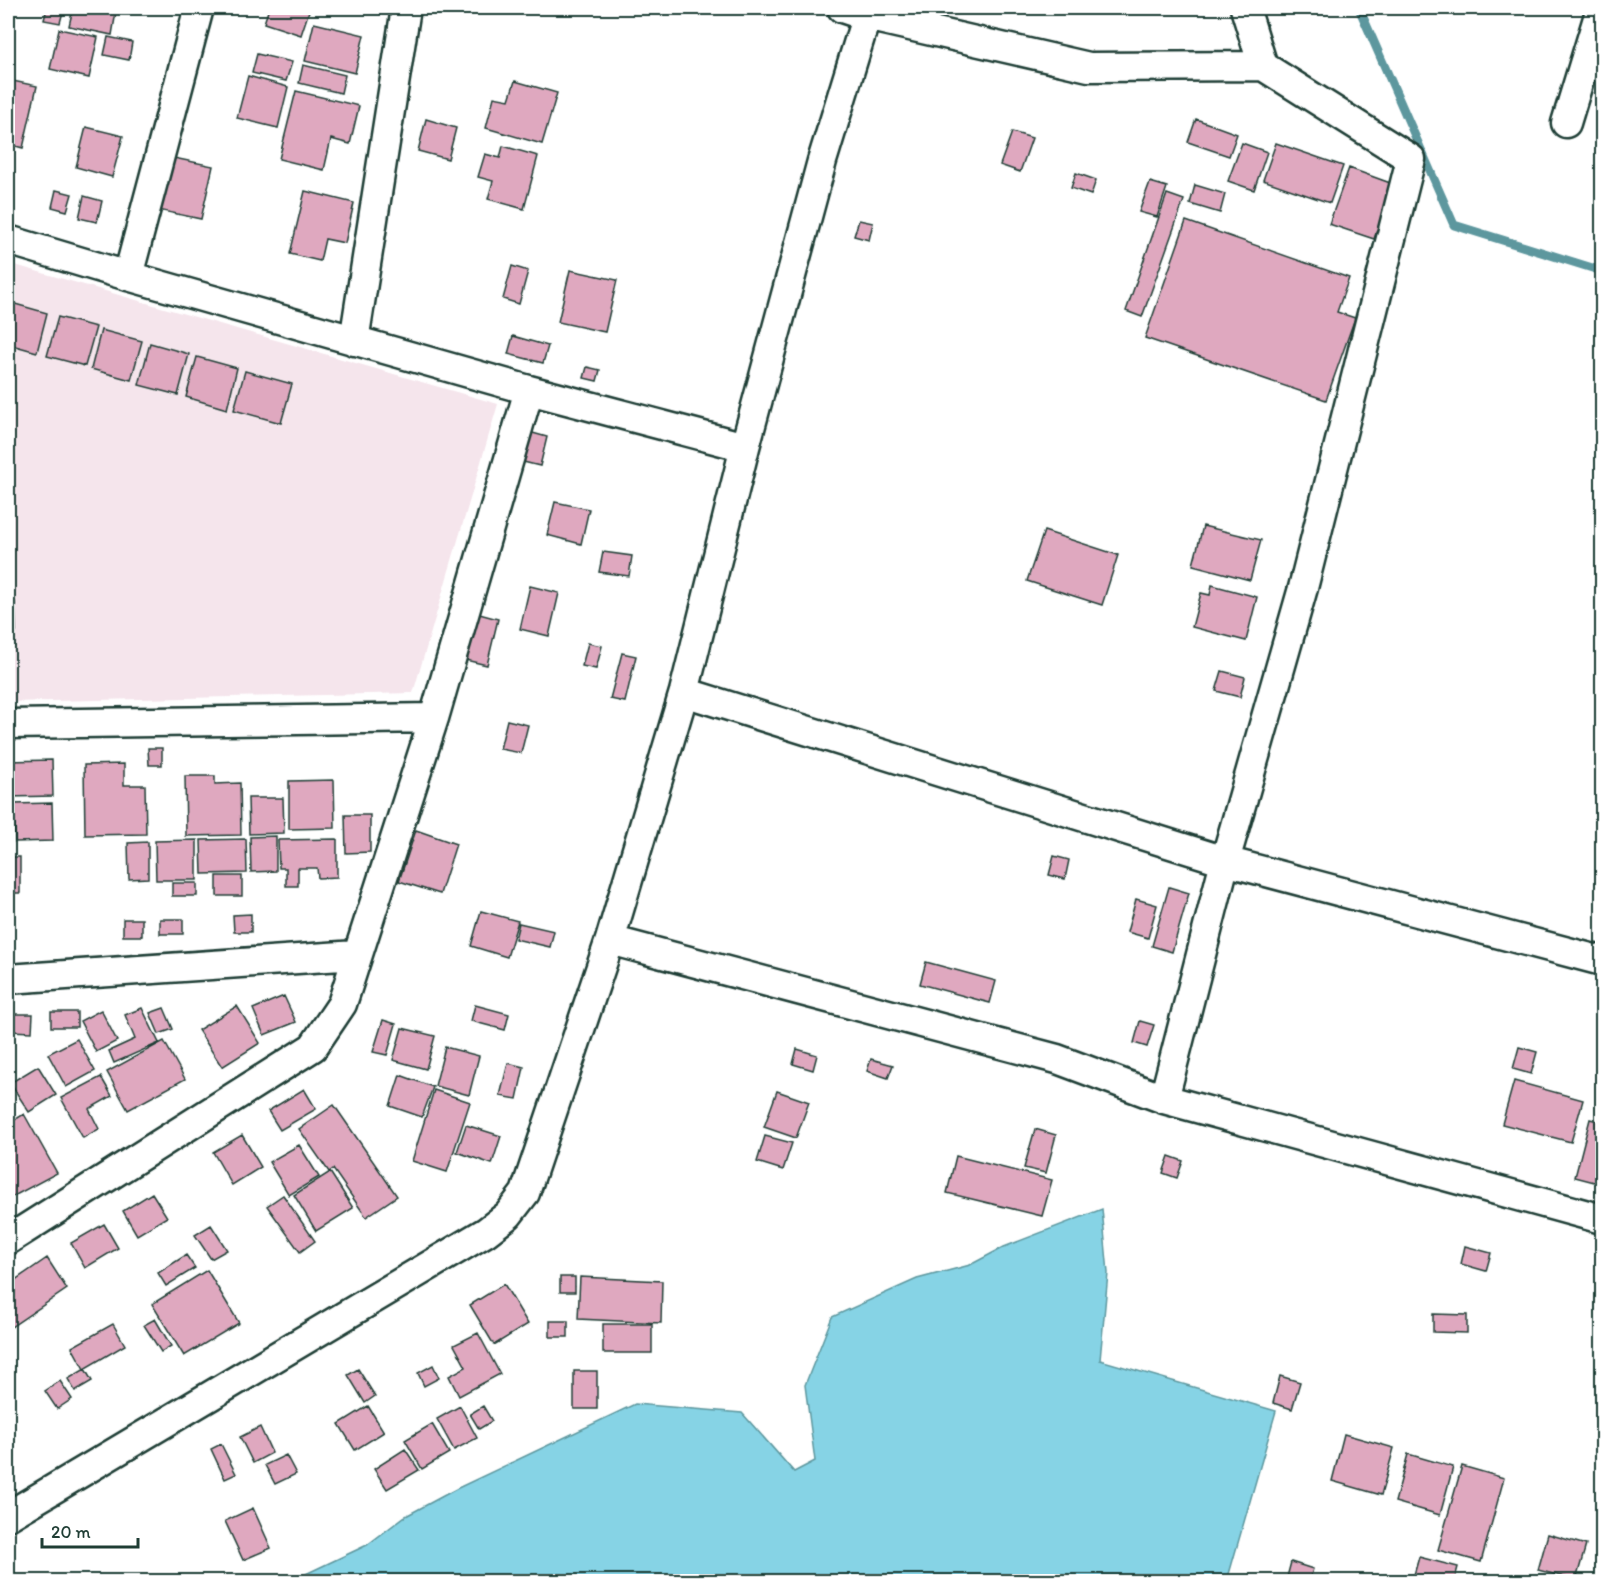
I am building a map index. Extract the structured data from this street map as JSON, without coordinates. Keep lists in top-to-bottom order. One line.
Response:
{"scale_bar":"20 m"}
